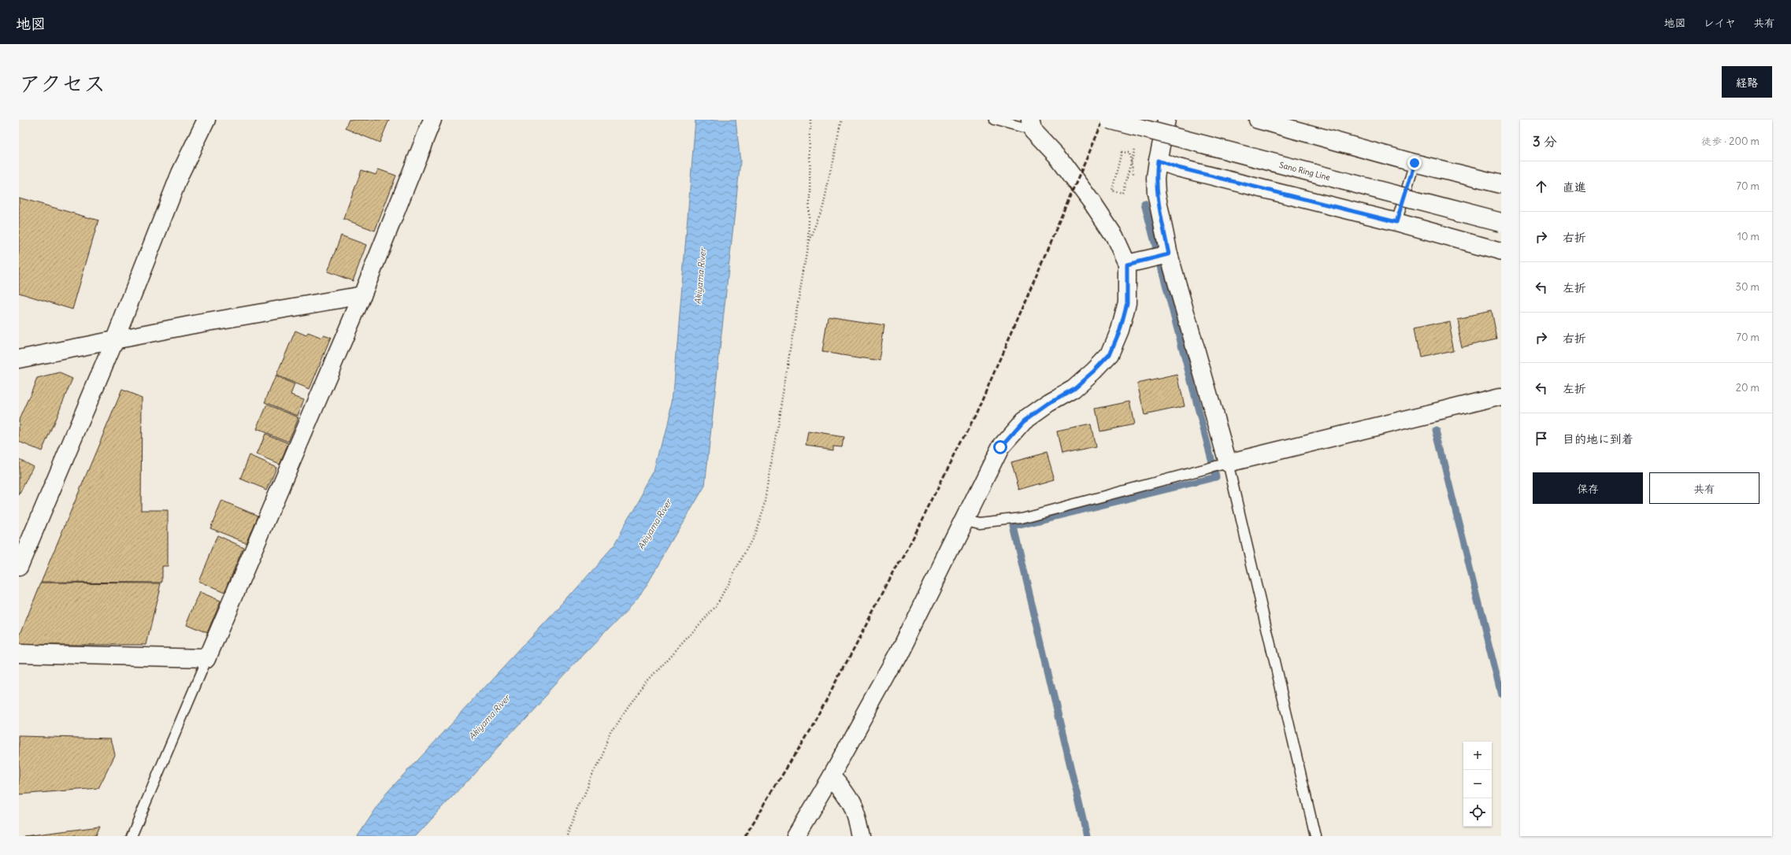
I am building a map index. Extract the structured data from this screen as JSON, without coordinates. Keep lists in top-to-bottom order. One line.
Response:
{"streets":{"street":["Sano Ring Line"]},"water":["Akiyama River"],"page":{"header":"地図","nav":["地図","レイヤ","共有"],"title":"アクセス","buttons":["経路",["保存","共有"]],"heading":["3 分","徒歩 · 200 m"],"list":[["直進","70 m"],["右折","10 m"],["左折","30 m"],["右折","70 m"],["左折","20 m"],"目的地に到着"],"map_buttons":["+","−"]}}
